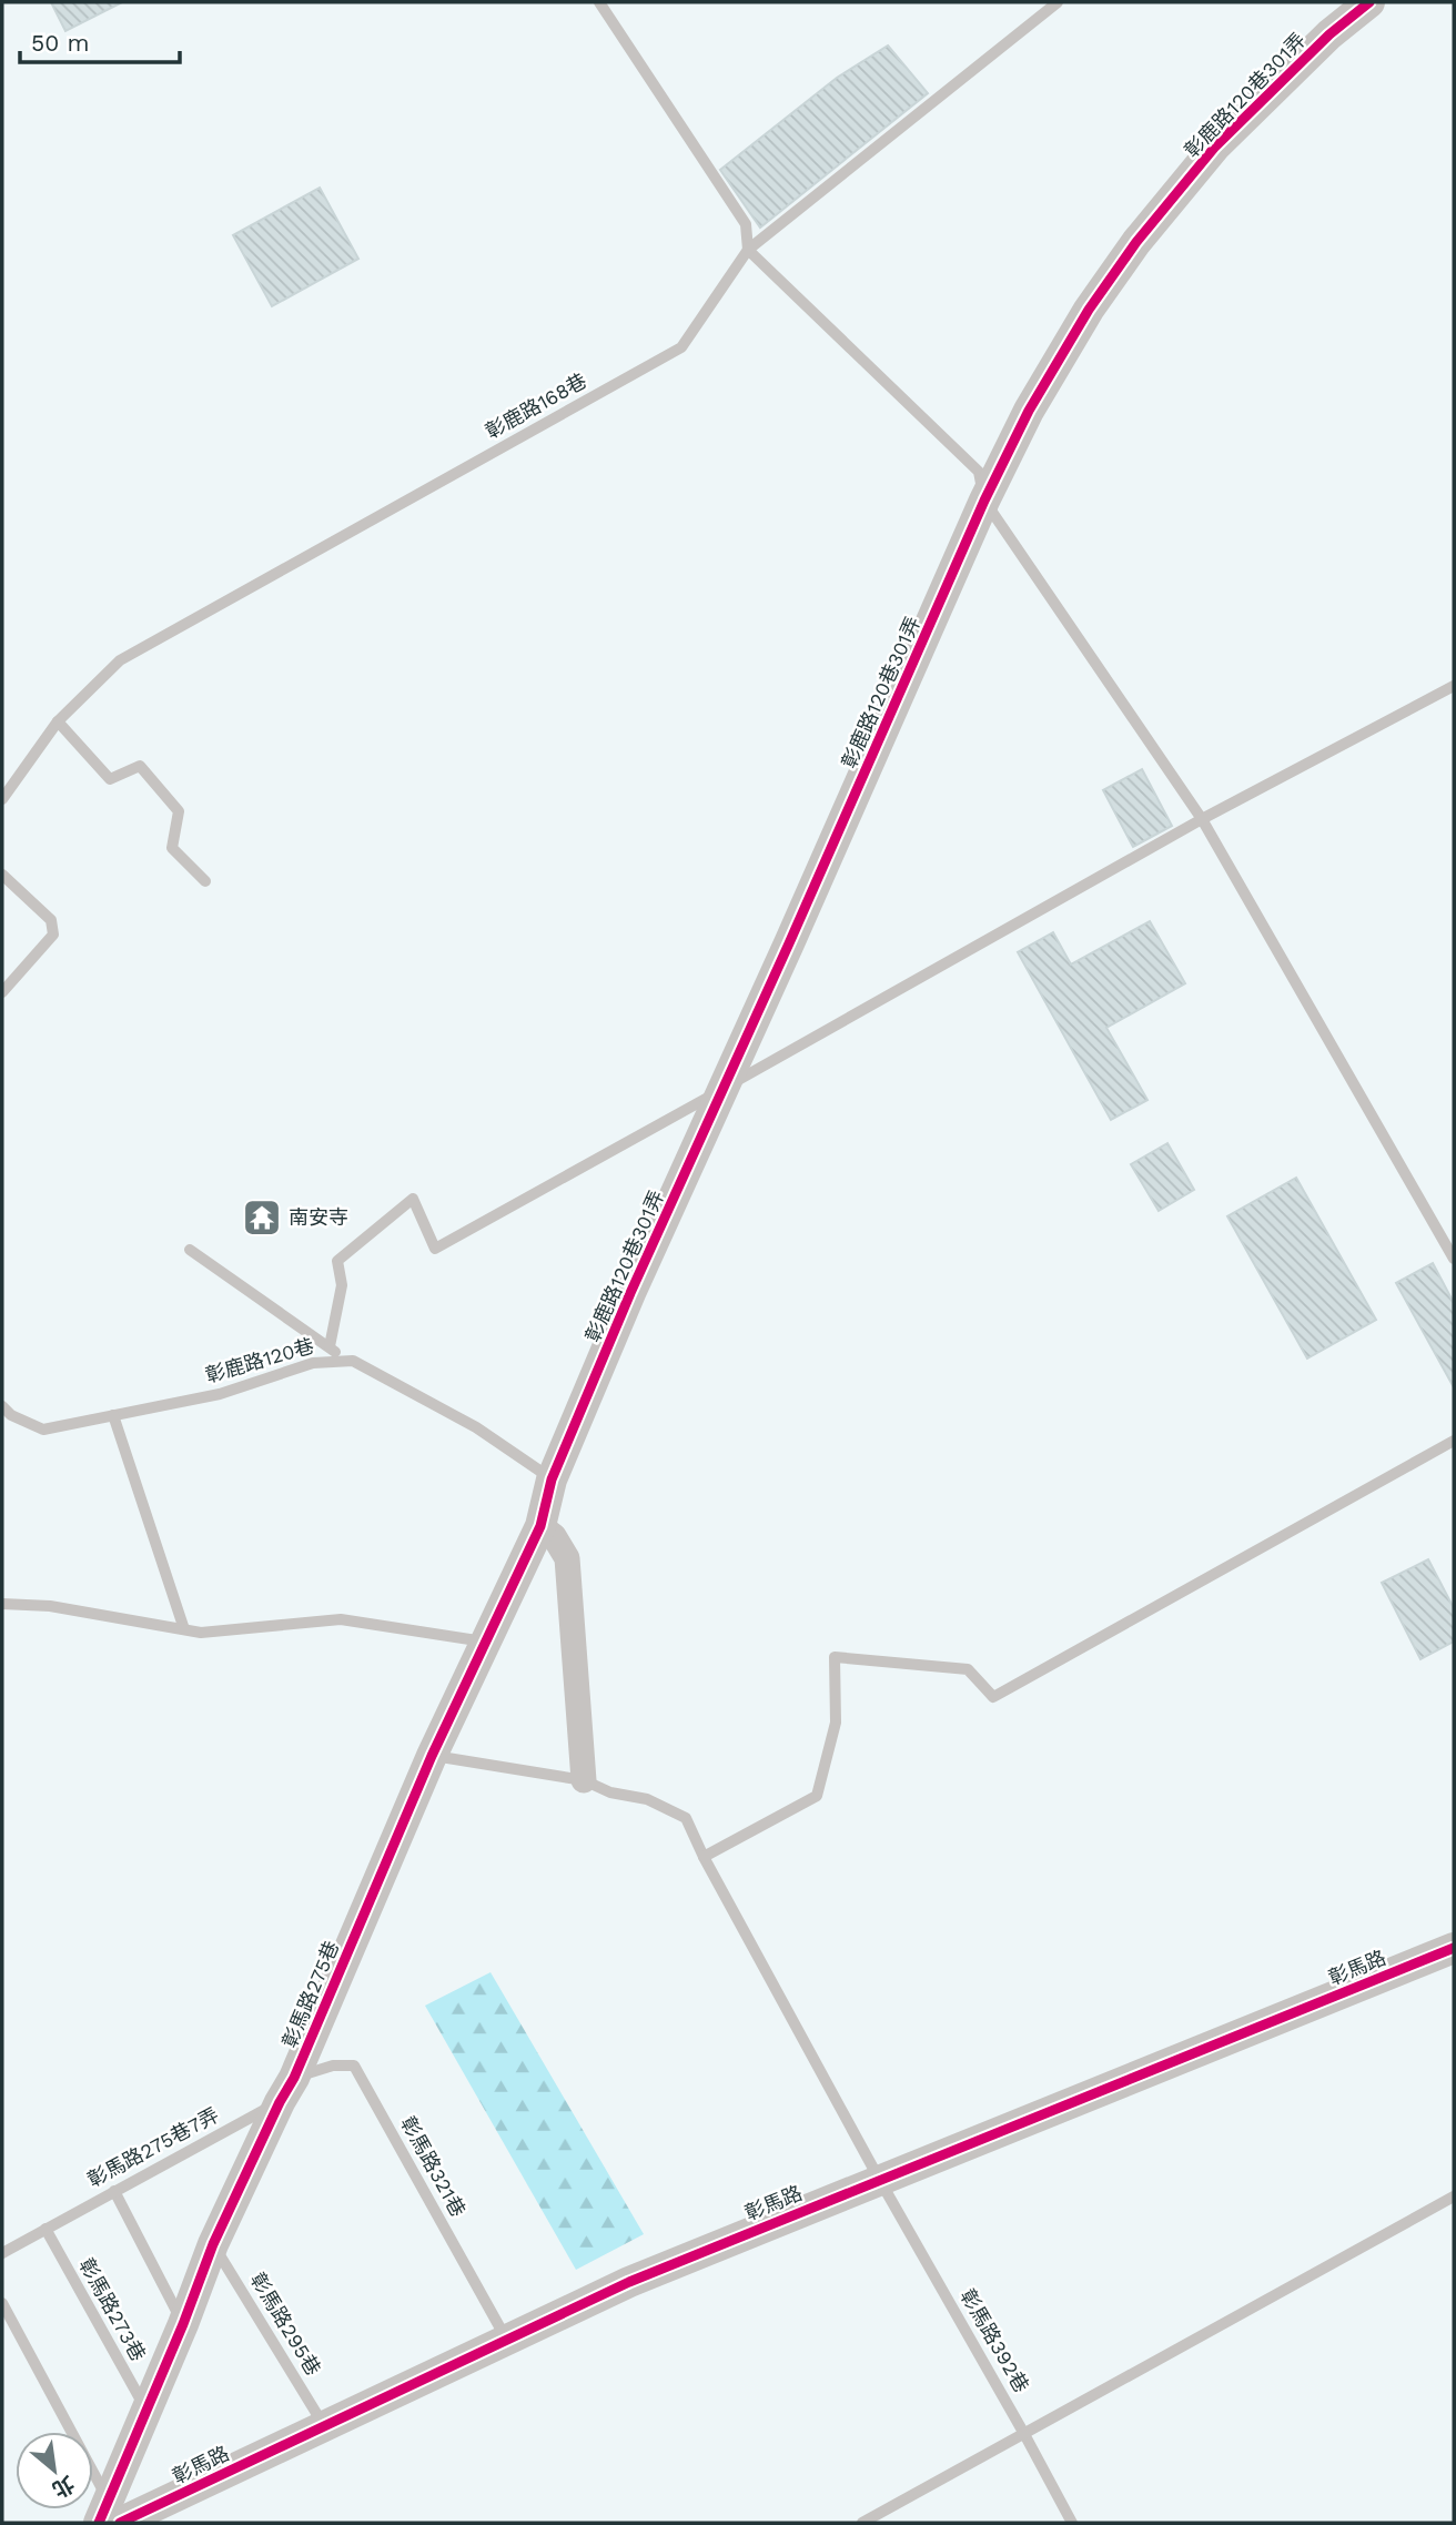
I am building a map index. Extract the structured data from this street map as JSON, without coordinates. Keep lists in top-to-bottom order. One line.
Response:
{"streets":{"street":["彰鹿路120巷301弄","彰馬路","彰馬路275巷"],"lane":["彰鹿路168巷","彰鹿路120巷","彰馬路275巷7弄","彰馬路321巷","彰馬路273巷","彰馬路295巷","彰馬路392巷"]},"crossings":[["彰鹿路120巷301弄","彰鹿路120巷"],["彰鹿路120巷301弄","彰馬路275巷"],["彰鹿路120巷","彰馬路275巷"],["彰馬路","彰馬路275巷"],["彰馬路","彰馬路321巷"],["彰馬路","彰馬路295巷"],["彰馬路","彰馬路392巷"],["彰馬路275巷","彰馬路275巷7弄"],["彰馬路275巷","彰馬路321巷"],["彰馬路275巷","彰馬路273巷"],["彰馬路275巷","彰馬路295巷"],["彰馬路275巷","彰馬路392巷"],["彰馬路275巷7弄","彰馬路321巷"],["彰馬路275巷7弄","彰馬路273巷"]],"places":{"temple":["南安寺"]},"scale_bar":"50 m","north":"bottom right"}
